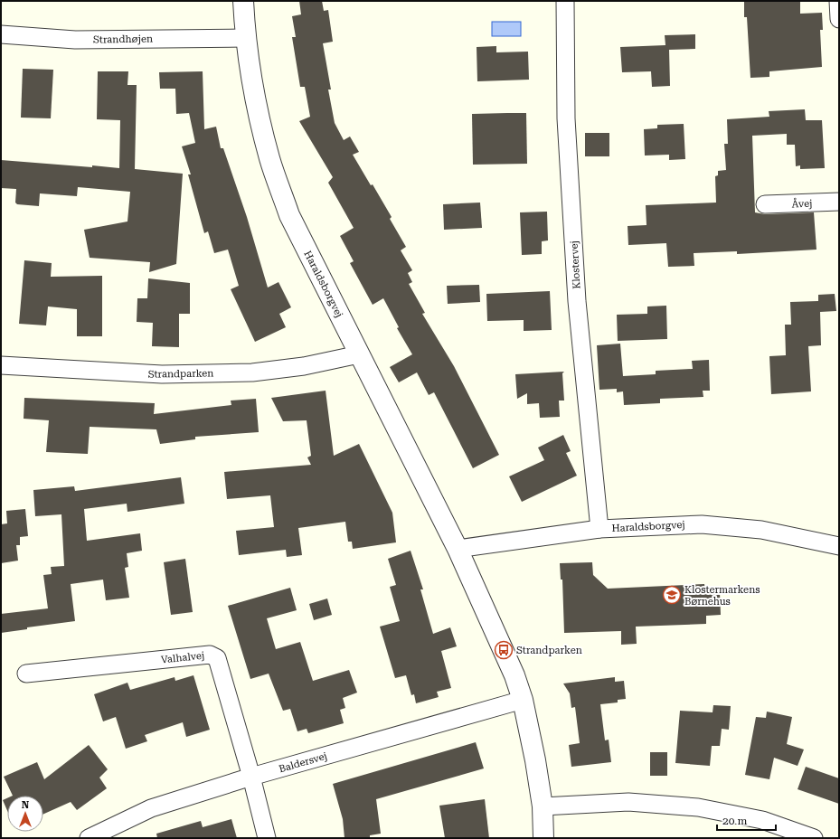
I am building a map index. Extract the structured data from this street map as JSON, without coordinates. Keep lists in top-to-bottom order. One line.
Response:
{"streets":{"street":["Strandhøjen","Åvej","Klostervej","Haraldsborgvej","Strandparken","Valhalvej","Baldersvej"]},"crossings":[["Strandhøjen","Haraldsborgvej"],["Klostervej","Haraldsborgvej"],["Haraldsborgvej","Strandparken"],["Haraldsborgvej","Baldersvej"],["Valhalvej","Baldersvej"]],"places":{"school or university":["Klostermarkens Børnehus"],"bus stop":["Strandparken"]},"scale_bar":"20 m","north":"top"}
